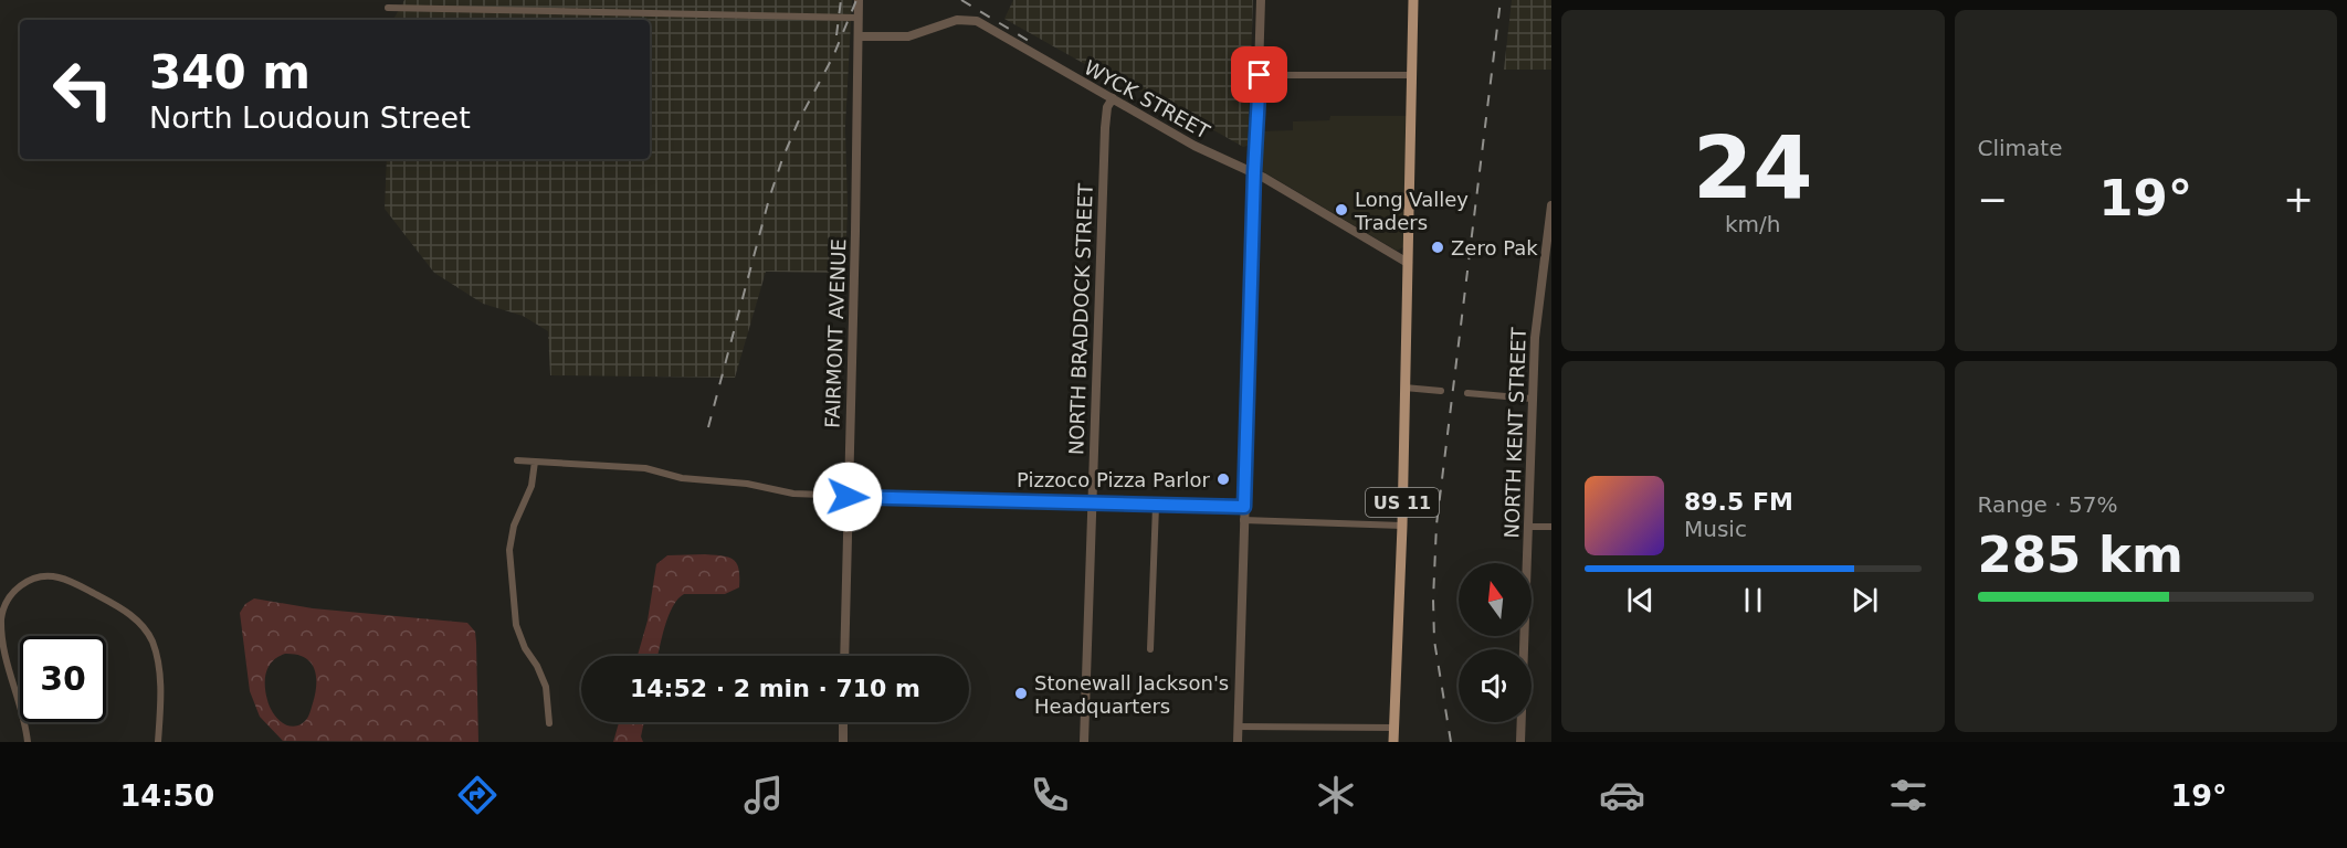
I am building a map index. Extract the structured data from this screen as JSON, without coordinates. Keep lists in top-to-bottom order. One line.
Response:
{"streets":{"main road":["US 11"],"street":["WYCK STREET","NORTH BRADDOCK STREET","FAIRMONT AVENUE","NORTH KENT STREET"]},"crossings":[["WYCK STREET","NORTH BRADDOCK STREET"],["WYCK STREET","FAIRMONT AVENUE"],["WYCK STREET","US 11"]],"places":["Long Valley Traders","Zero Pak","Pizzoco Pizza Parlor","Stonewall Jackson's Headquarters"],"north":"top","page":{"tile":[["24","km/h"],"Climate",["Range · 57%","285 km"]],"turn":["340 m","North Loudoun Street"],"heat":["−","19°","+"],"song":["89.5 FM","Music"],"limit":"30","trip":"14:52 · 2 min · 710 m","tabs":["14:50","19°"]}}
